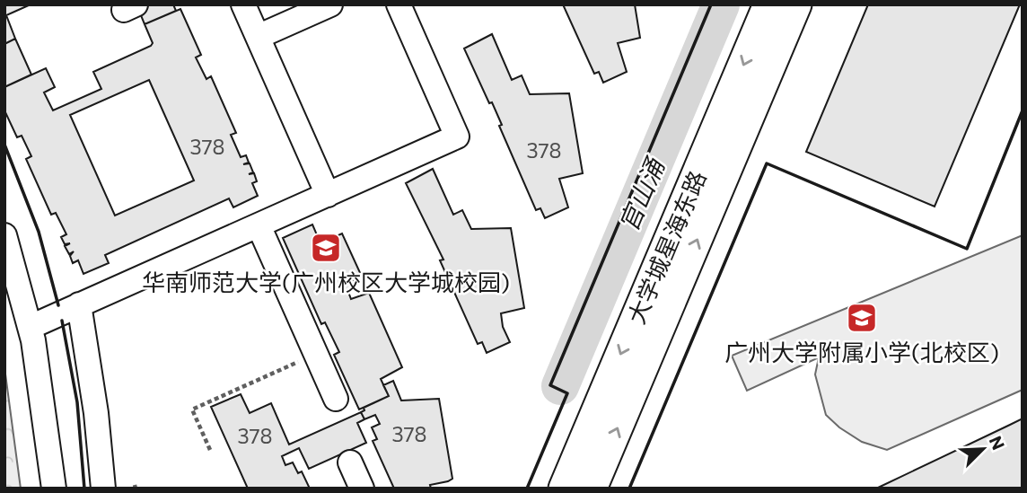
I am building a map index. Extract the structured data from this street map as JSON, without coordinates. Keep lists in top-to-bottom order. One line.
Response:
{"streets":{"main road":["大学城星海东路"]},"water":["官山涌"],"places":{"school or university":["华南师范大学(广州校区大学城校园)","广州大学附属小学(北校区)"]},"house_numbers":["378","378","378","378"],"north":"top right"}
